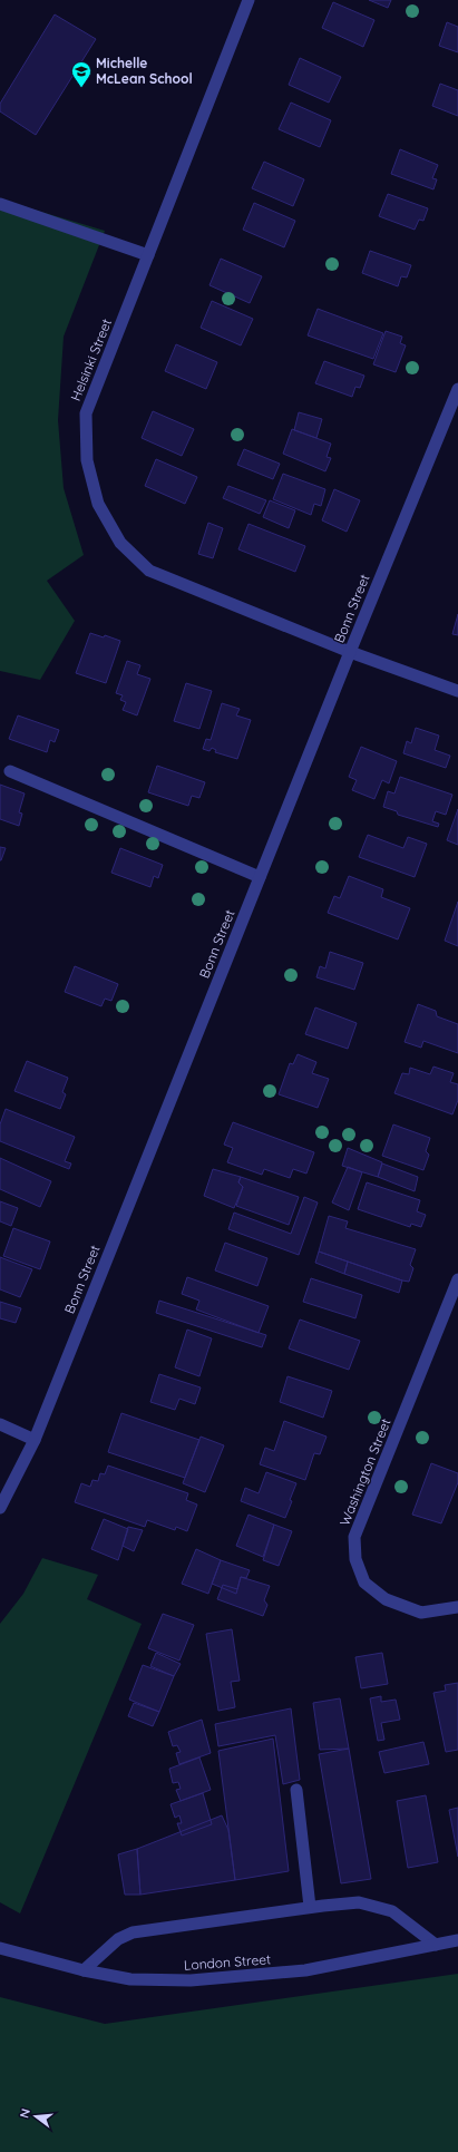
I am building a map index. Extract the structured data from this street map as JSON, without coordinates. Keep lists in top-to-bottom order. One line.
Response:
{"streets":{"street":["Helsinki Street","Bonn Street","Washington Street","London Street"]},"crossings":[["Helsinki Street","Bonn Street"]],"places":{"school or university":["Michelle McLean School"]},"north":"left"}
